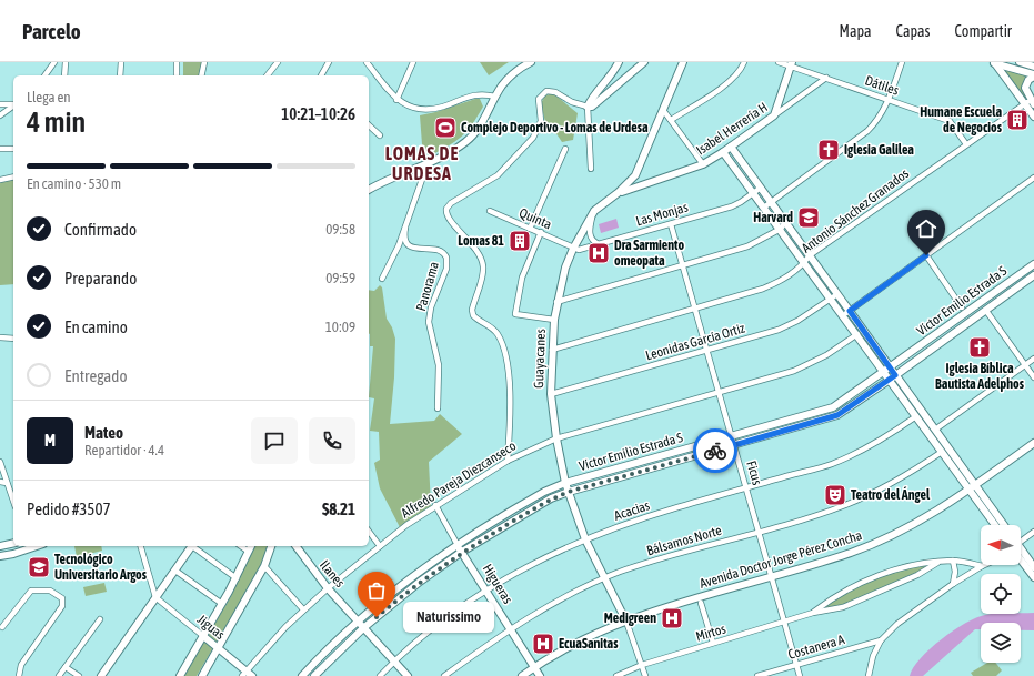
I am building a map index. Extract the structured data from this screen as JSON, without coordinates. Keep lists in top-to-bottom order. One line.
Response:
{"streets":{"street":["Dátiles","Isabel Herrería H","Antonio Sánchez Granados","Las Monjas","Quinta","Panorama","Víctor Emilio Estrada S","Leonidas García Ortiz","Guayacanes","Ficus","Alfredo Pareja Diezcanseco","Acacias","Bálsamos Norte","Avenida Doctor Jorge Pérez Concha","Ilanes","Higueras","Jiguas","Mirtos","Costanera A"]},"crossings":[["Dátiles","Isabel Herrería H"],["Dátiles","Antonio Sánchez Granados"],["Isabel Herrería H","Guayacanes"],["Antonio Sánchez Granados","Guayacanes"],["Antonio Sánchez Granados","Ficus"],["Las Monjas","Quinta"],["Las Monjas","Guayacanes"],["Las Monjas","Ficus"],["Quinta","Guayacanes"],["Víctor Emilio Estrada S","Guayacanes"],["Víctor Emilio Estrada S","Ficus"],["Víctor Emilio Estrada S","Ilanes"],["Víctor Emilio Estrada S","Higueras"],["Leonidas García Ortiz","Guayacanes"],["Leonidas García Ortiz","Ficus"],["Guayacanes","Alfredo Pareja Diezcanseco"],["Guayacanes","Acacias"],["Guayacanes","Bálsamos Norte"],["Guayacanes","Avenida Doctor Jorge Pérez Concha"],["Guayacanes","Mirtos"],["Ficus","Alfredo Pareja Diezcanseco"],["Ficus","Acacias"],["Ficus","Bálsamos Norte"],["Ficus","Avenida Doctor Jorge Pérez Concha"],["Ficus","Mirtos"],["Ficus","Costanera A"],["Alfredo Pareja Diezcanseco","Ilanes"],["Alfredo Pareja Diezcanseco","Higueras"],["Alfredo Pareja Diezcanseco","Jiguas"],["Acacias","Ilanes"],["Acacias","Higueras"],["Bálsamos Norte","Higueras"],["Avenida Doctor Jorge Pérez Concha","Higueras"]],"districts":["LOMAS DE URDESA"],"places":{"building":["Humane Escuela de Negocios","Lomas 81"],"sports":["Complejo Deportivo - Lomas de Urdesa"],"church":["Iglesia Galilea","Iglesia Bíblica Bautista Adelphos"],"school or university":["Harvard","Tecnológico Universitario Argos"],"hospital":["Dra Sarmiento omeopata","Medigreen","EcuaSanitas"],"theatre":["Teatro del Ángel"],"other":["Naturissimo"]},"north":"left","page":{"header":"Parcelo","nav":["Mapa","Capas","Compartir"],"heading":["4 min","Llega en","10:21–10:26"],"panel":["Mateo","Repartidor · 4.4","Pedido #3507","$8.21"],"bar":"En camino · 530 m","list":[["Confirmado","09:58"],["Preparando","09:59"],["En camino","10:09"],"Entregado"],"round":"M","bubble":"Naturissimo"}}
